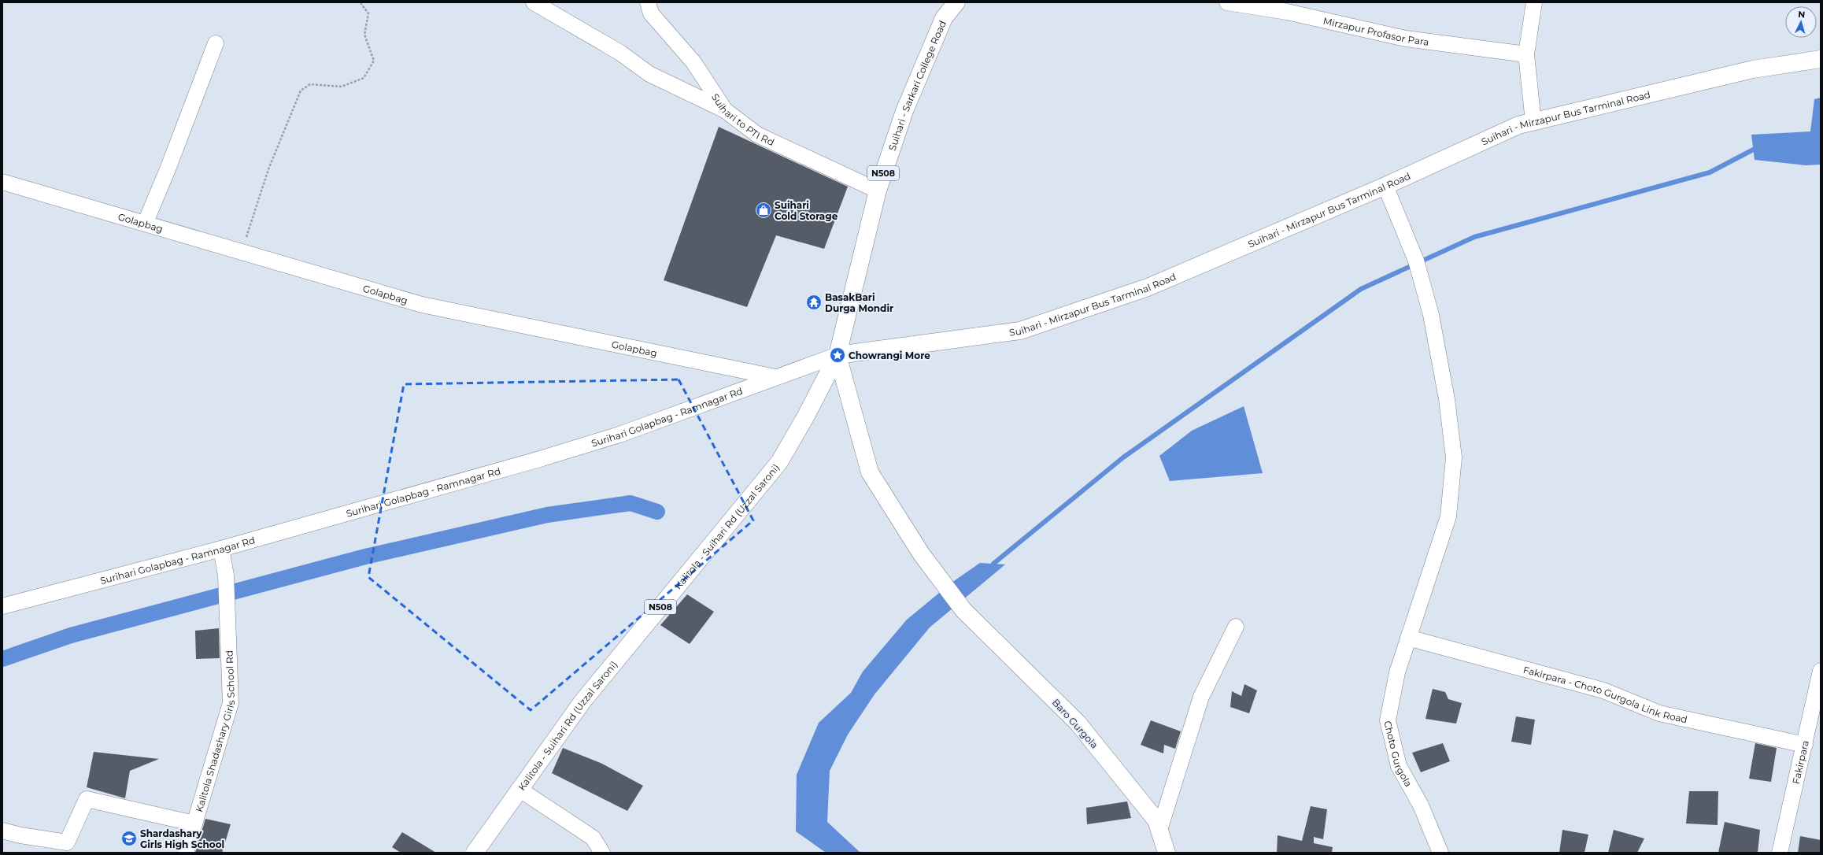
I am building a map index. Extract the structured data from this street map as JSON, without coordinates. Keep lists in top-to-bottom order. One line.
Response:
{"streets":{"main road":["Suihari - Sarkari College Road","Suihari - Mirzapur Bus Tarminal Road","N508","Kalitola - Suihari Rd (Uzzal Saroni)","Baro Gurgola"],"street":["Mirzapur Profasor Para","Suihari to PTI Rd","Golapbag","Surihari Golapbag - Ramnagar Rd","Fakirpara - Choto Gurgola Link Road","Kalitola Shadashary Girls School Rd","Choto Gurgola","Fakirpara"]},"crossings":[["Suihari - Sarkari College Road","Suihari to PTI Rd"],["Suihari - Sarkari College Road","Suihari - Mirzapur Bus Tarminal Road"],["Suihari - Sarkari College Road","Surihari Golapbag - Ramnagar Rd"],["Suihari - Sarkari College Road","Kalitola - Suihari Rd (Uzzal Saroni)"],["Suihari - Sarkari College Road","Baro Gurgola"],["Suihari - Mirzapur Bus Tarminal Road","Surihari Golapbag - Ramnagar Rd"],["Suihari - Mirzapur Bus Tarminal Road","Kalitola - Suihari Rd (Uzzal Saroni)"],["Suihari - Mirzapur Bus Tarminal Road","Baro Gurgola"],["Suihari - Mirzapur Bus Tarminal Road","Choto Gurgola"],["Golapbag","Surihari Golapbag - Ramnagar Rd"],["Surihari Golapbag - Ramnagar Rd","Kalitola - Suihari Rd (Uzzal Saroni)"],["Surihari Golapbag - Ramnagar Rd","Baro Gurgola"],["Surihari Golapbag - Ramnagar Rd","Kalitola Shadashary Girls School Rd"],["Kalitola - Suihari Rd (Uzzal Saroni)","Baro Gurgola"],["Fakirpara - Choto Gurgola Link Road","Choto Gurgola"],["Fakirpara - Choto Gurgola Link Road","Fakirpara"]],"places":{"shop":["Suihari Cold Storage"],"temple":["BasakBari Durga Mondir"],"place":["Chowrangi More"],"school or university":["Shardashary Girls High School"]},"north":"top"}
